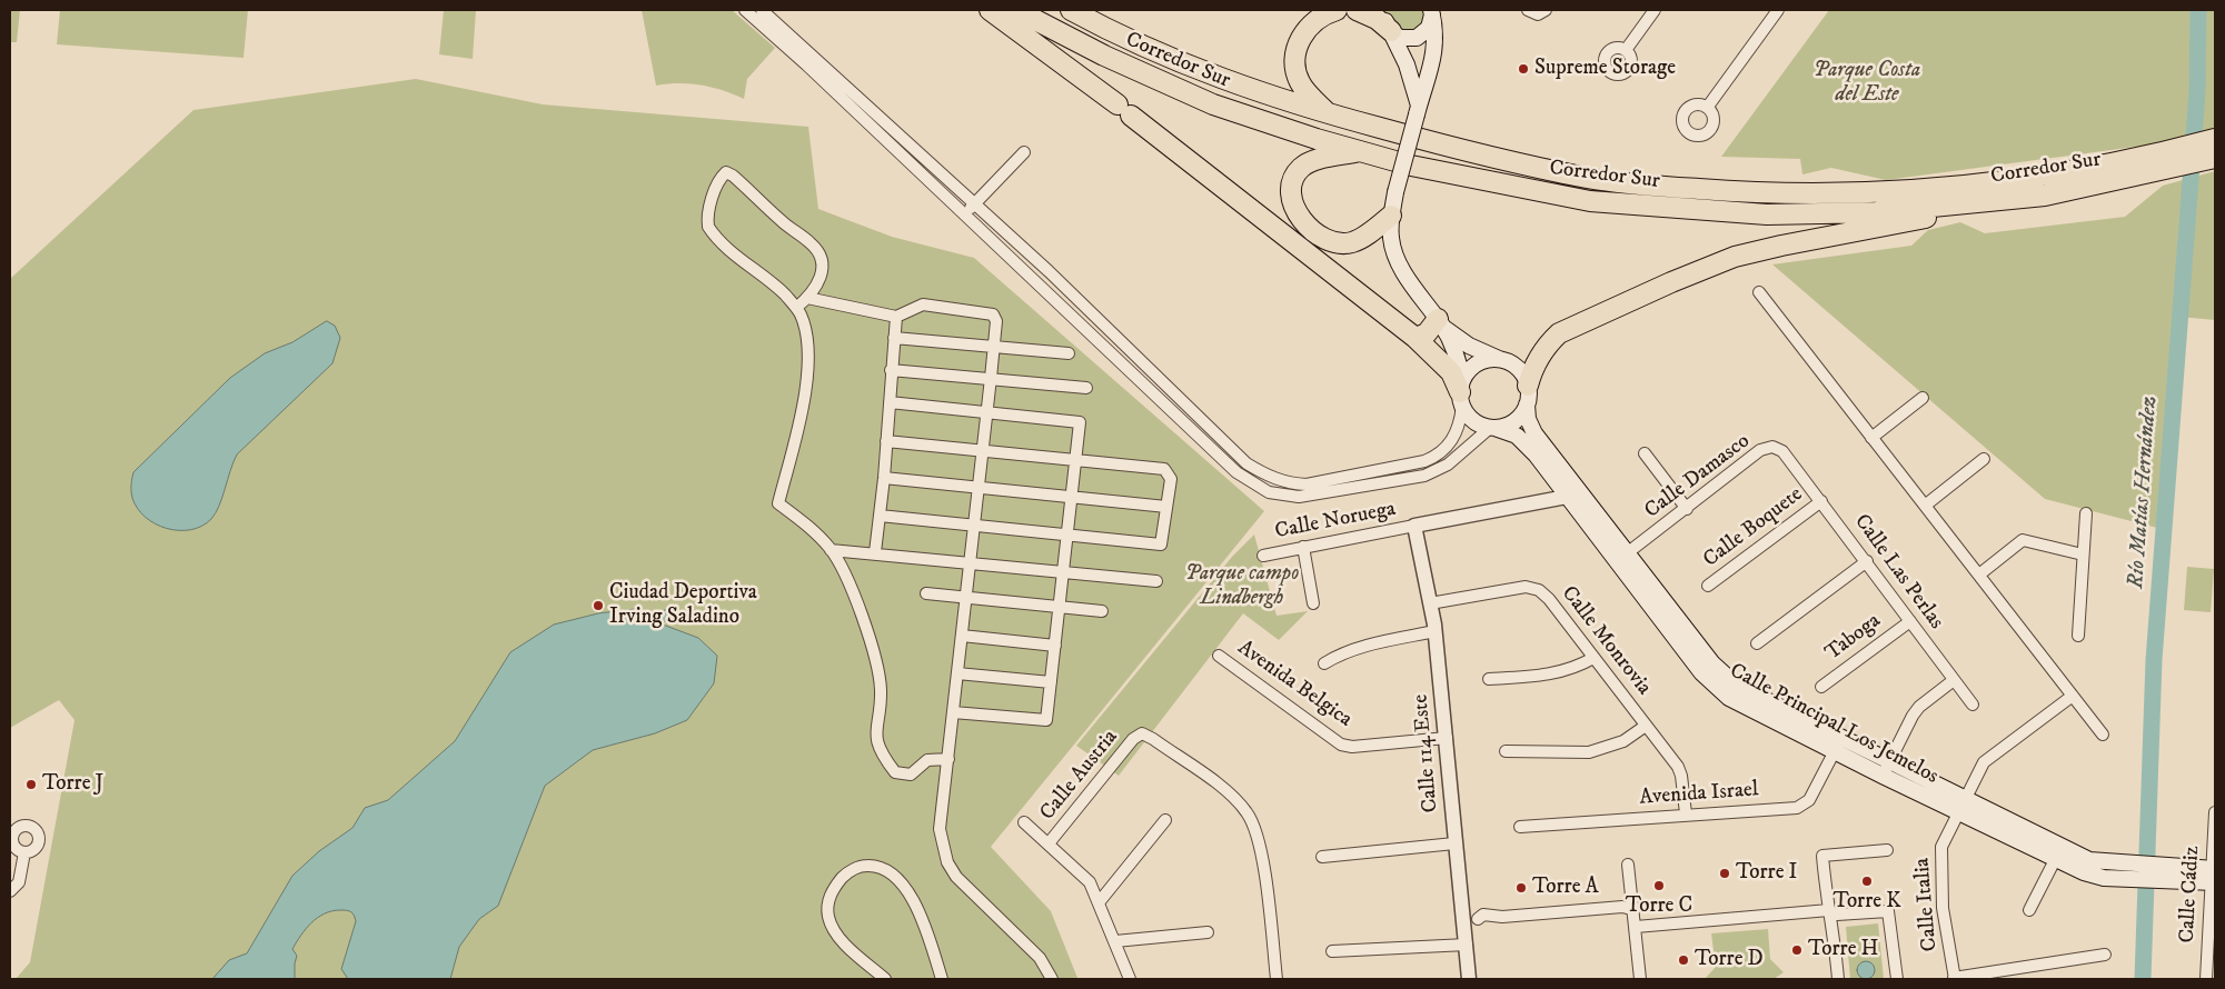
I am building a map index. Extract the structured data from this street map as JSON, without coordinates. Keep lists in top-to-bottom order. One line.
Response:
{"streets":{"highway":["Corredor Sur"],"main road":["Calle Principal Los Jemelos"],"street":["Calle Damasco","Calle Noruega","Calle Boquete","Calle Las Perlas","Taboga","Calle Monrovia","Avenida Belgica","Calle 114 Este","Calle Austria","Avenida Israel","Calle Cádiz","Calle Italia"]},"crossings":[["Calle Damasco","Calle Las Perlas"],["Calle Damasco","Calle Principal Los Jemelos"],["Calle Noruega","Calle 114 Este"],["Calle Boquete","Calle Las Perlas"],["Calle Las Perlas","Taboga"],["Calle Monrovia","Calle 114 Este"],["Calle Monrovia","Avenida Israel"],["Avenida Belgica","Calle 114 Este"],["Calle Principal Los Jemelos","Avenida Israel"],["Calle Principal Los Jemelos","Calle Cádiz"],["Calle Principal Los Jemelos","Calle Italia"]],"water":["Río Matías Hernández"],"parks":["Parque Costa del Este","Parque campo Lindbergh"],"places":["Supreme Storage","Ciudad Deportiva Irving Saladino","Torre J","Torre I","Torre K","Torre C","Torre A","Torre H","Torre D"]}
